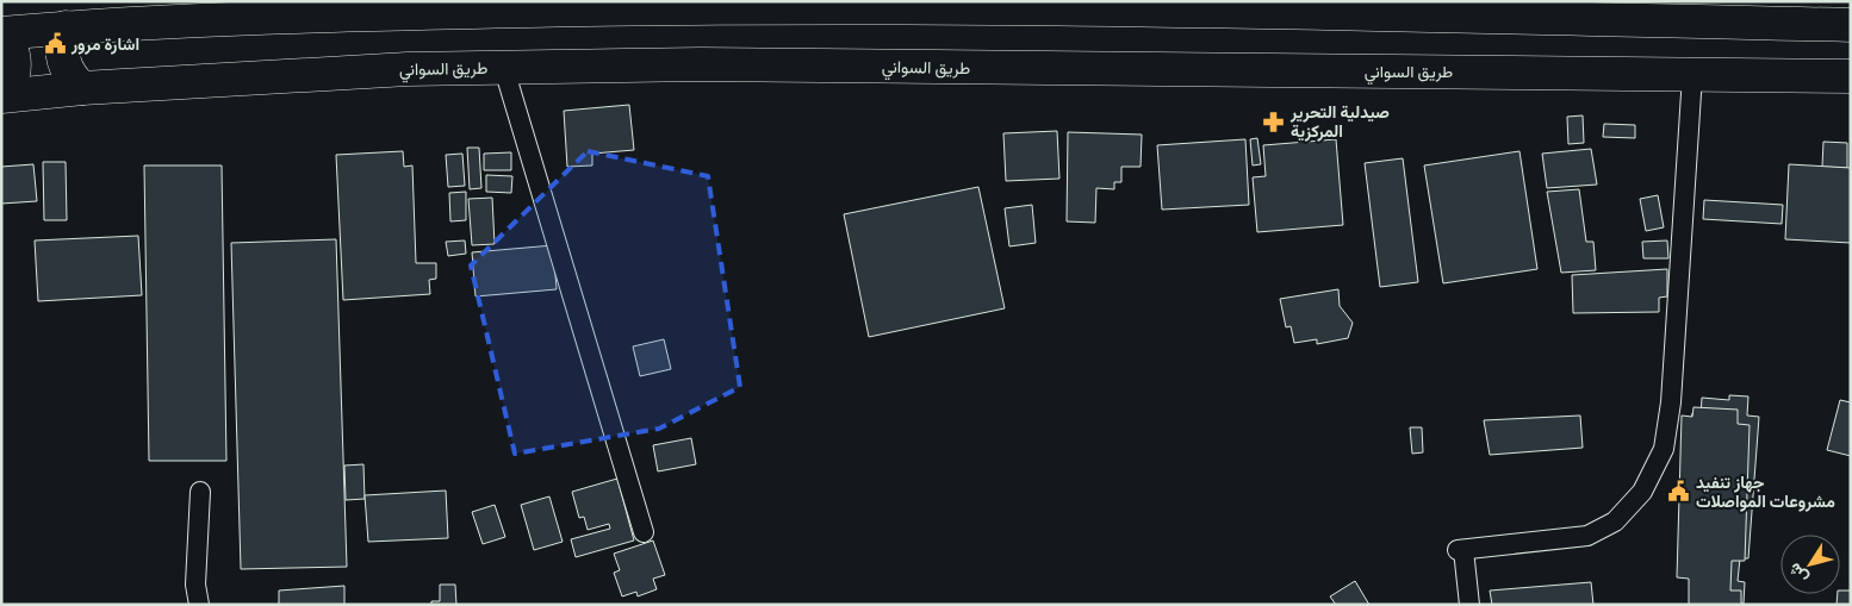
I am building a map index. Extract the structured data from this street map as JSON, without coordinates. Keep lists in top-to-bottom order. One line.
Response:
{"streets":{"highway":["طريق السواني"]},"places":{"public building":["اشارة مرور","جهاز تنفيد مشروعات المواصلات"],"pharmacy":["صيدلية التحرير المركزية"]},"north":"bottom left"}
